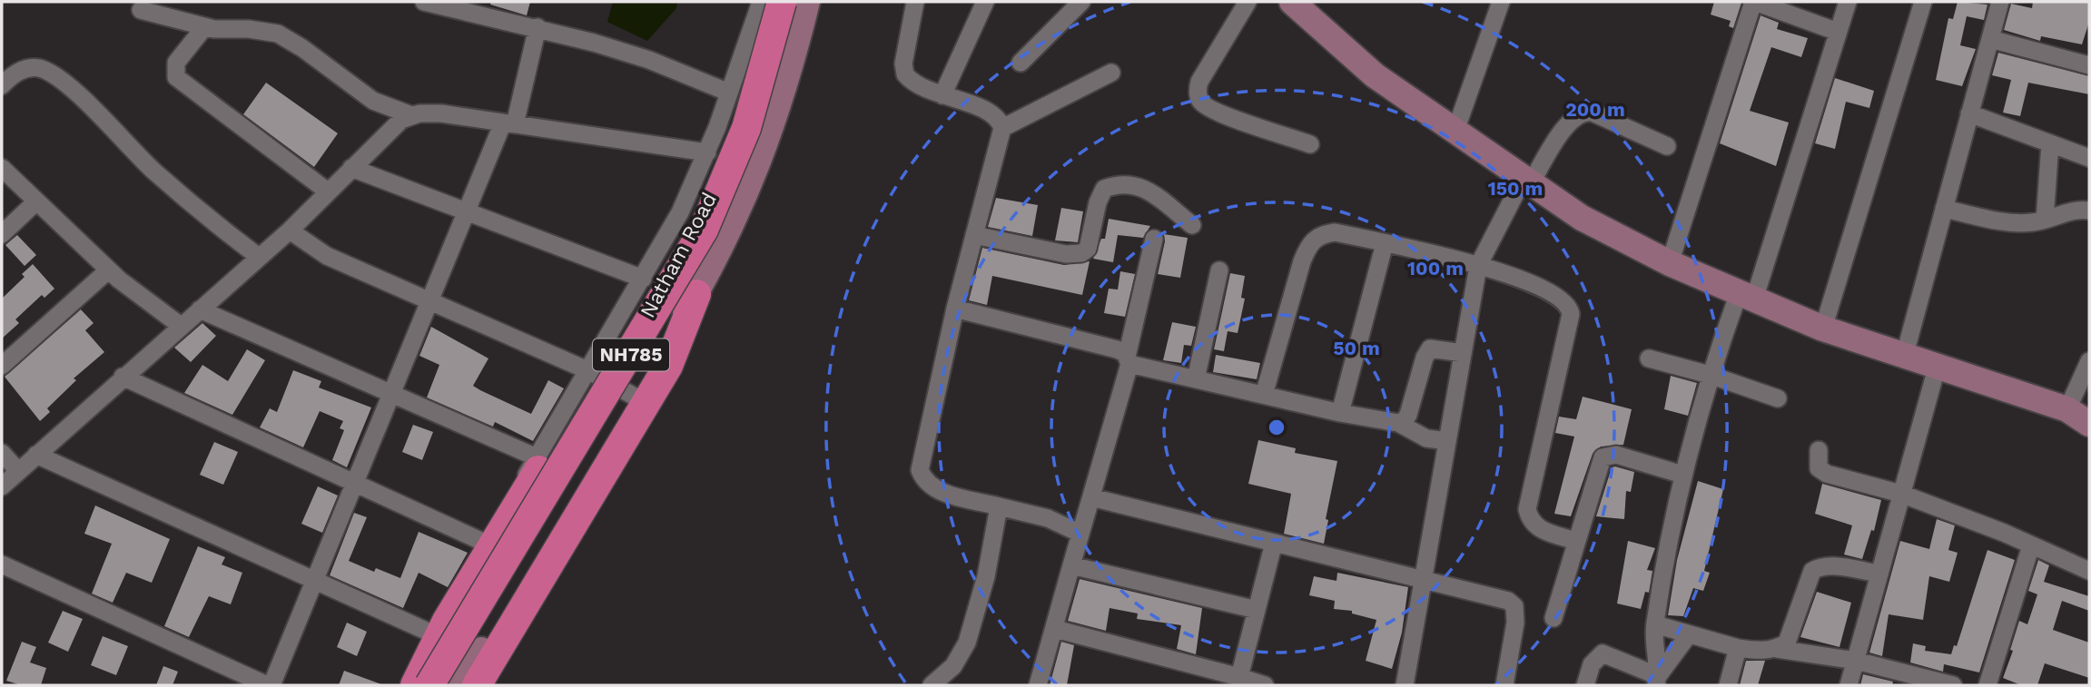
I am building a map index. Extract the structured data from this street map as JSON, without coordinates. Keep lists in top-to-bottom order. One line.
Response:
{"streets":{"highway":["NH785"],"main road":["Natham Road"]},"rings":["200 m","150 m","100 m","50 m"]}
